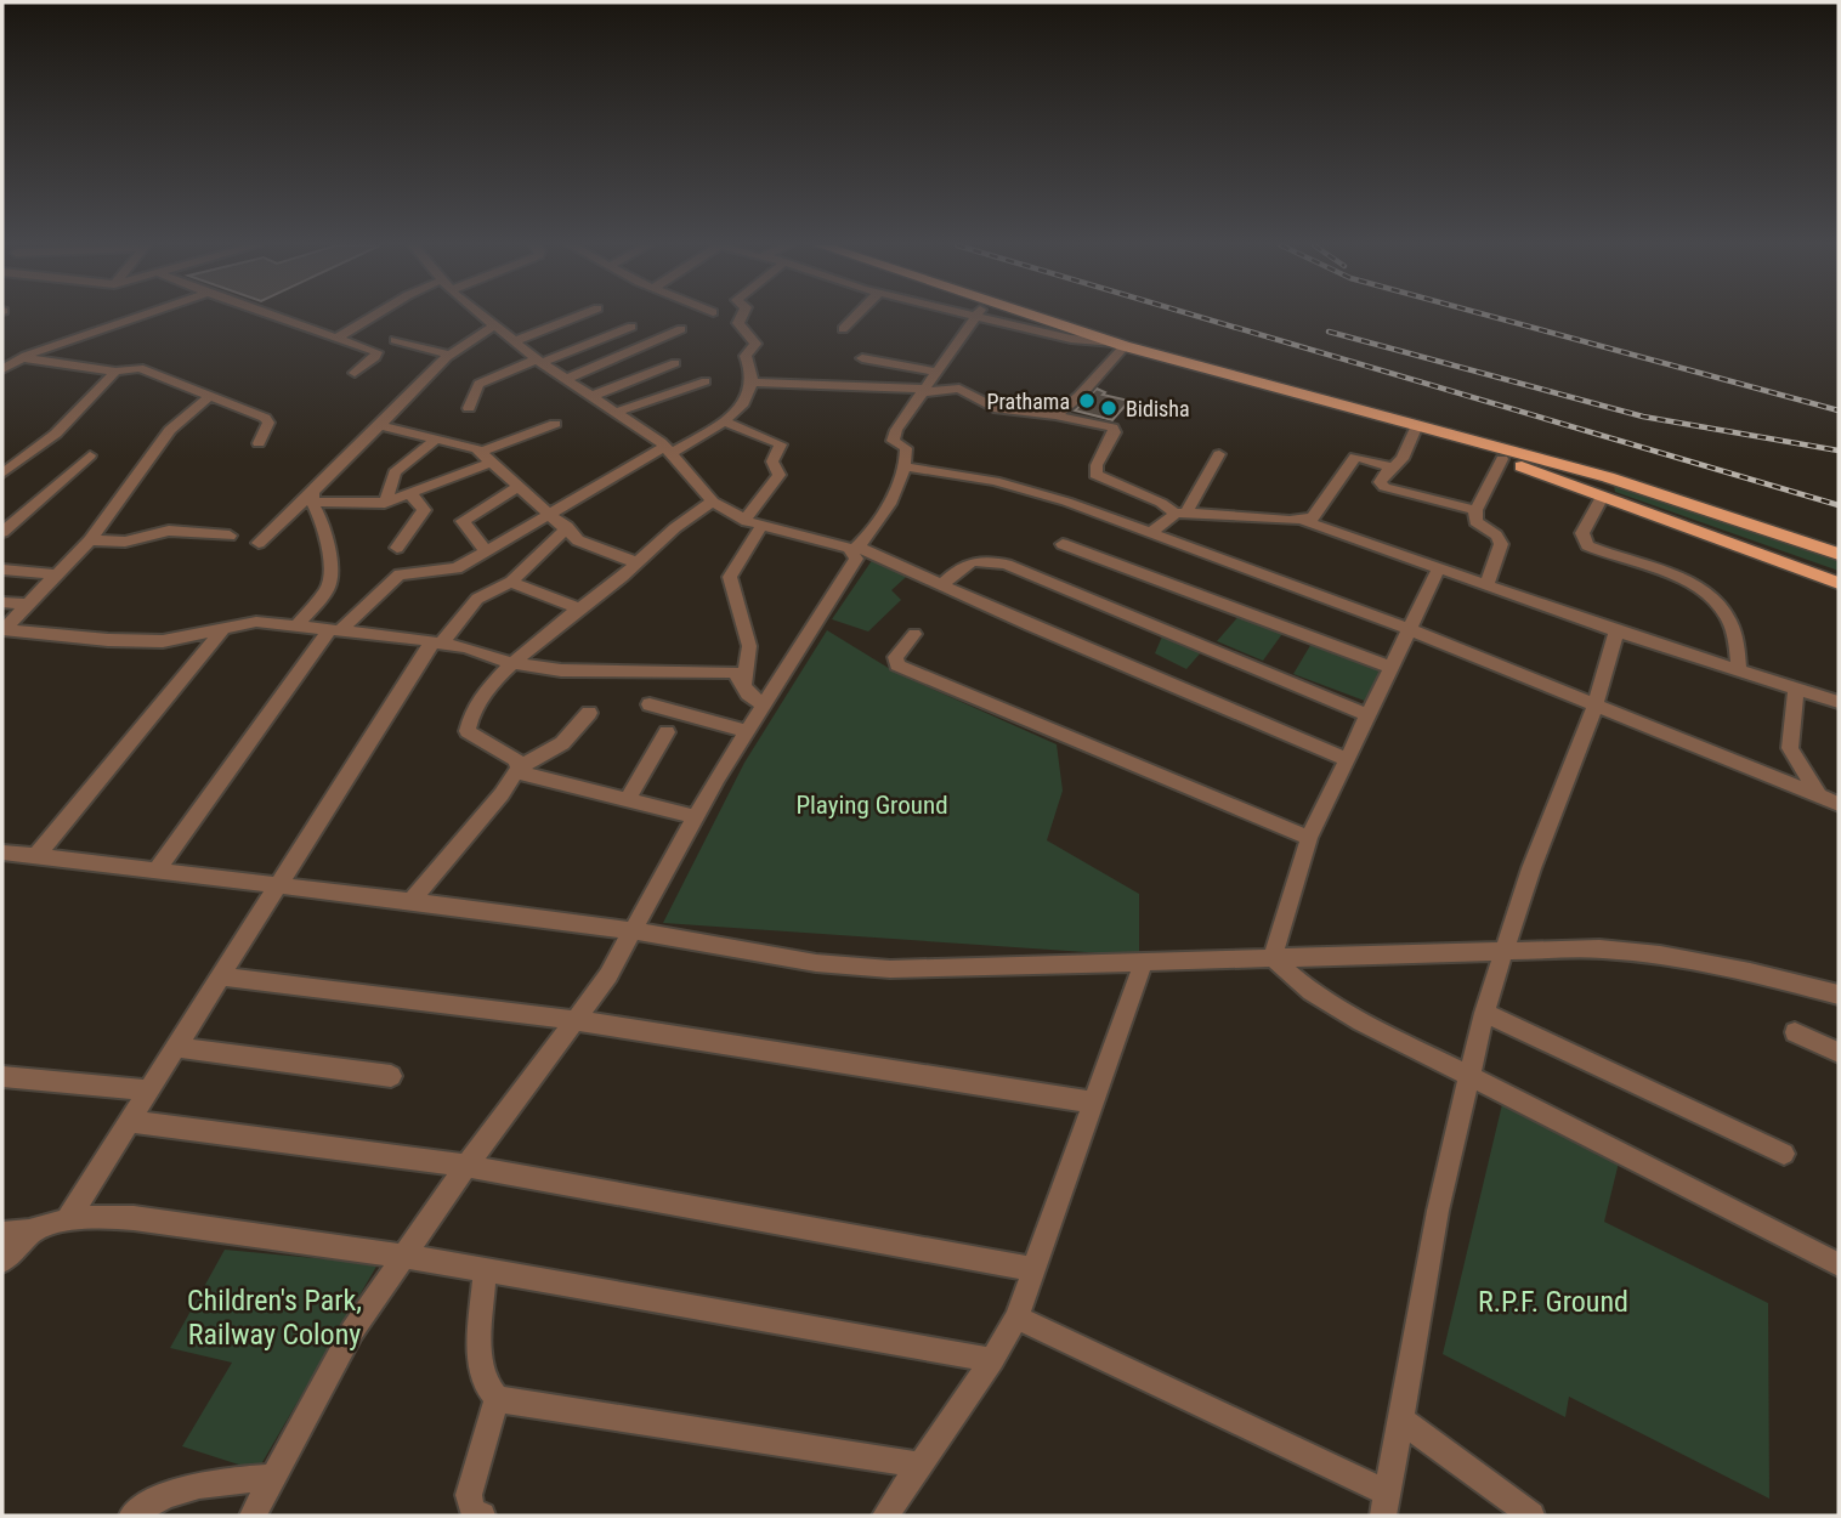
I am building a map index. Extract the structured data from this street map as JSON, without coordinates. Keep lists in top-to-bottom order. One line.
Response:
{"parks":["Playing Ground","Children's Park, Railway Colony","R.P.F. Ground"],"places":["Prathama","Bidisha"]}
